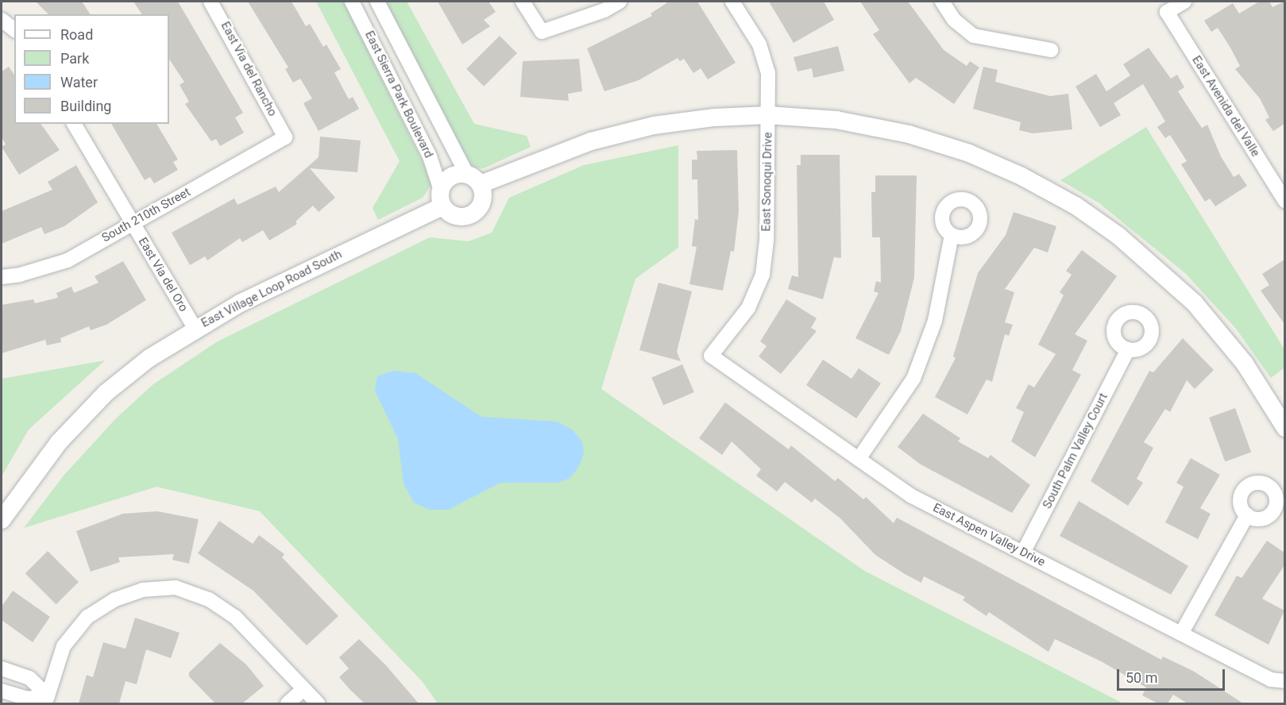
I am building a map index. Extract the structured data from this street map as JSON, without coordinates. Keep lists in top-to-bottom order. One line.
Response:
{"streets":{"street":["East Via del Rancho","East Sierra Park Boulevard","East Avenida del Valle","East Sonoqui Drive","South 210th Street","East Via del Oro","East Village Loop Road South","South Palm Valley Court","East Aspen Valley Drive"]},"crossings":[["East Via del Rancho","South 210th Street"],["East Sierra Park Boulevard","East Village Loop Road South"],["East Sonoqui Drive","East Aspen Valley Drive"],["South 210th Street","East Via del Oro"],["East Via del Oro","East Village Loop Road South"],["South Palm Valley Court","East Aspen Valley Drive"]],"legend":["Road","Park","Water","Building"],"scale_bar":"50 m"}
